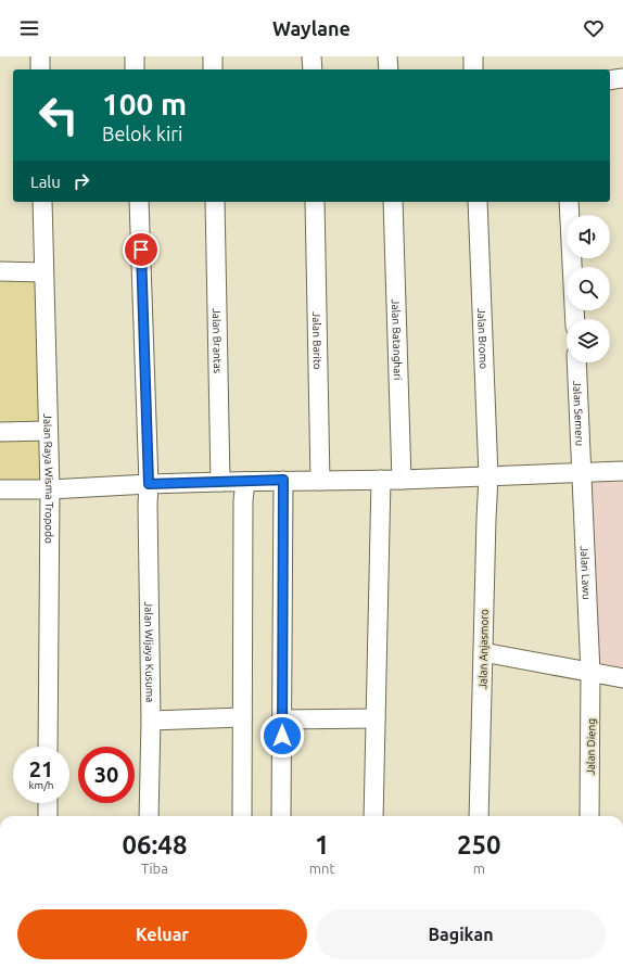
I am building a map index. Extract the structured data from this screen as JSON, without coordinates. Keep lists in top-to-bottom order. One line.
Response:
{"streets":{"street":["Jalan Bromo","Jalan Batanghari","Jalan Brantas","Jalan Barito","Jalan Semeru","Jalan Raya Wisma Tropodo","Jalan Lawu","Jalan Anjasmoro","Jalan Wijaya Kusuma","Jalan Dieng"]},"crossings":[["Jalan Bromo","Jalan Anjasmoro"],["Jalan Semeru","Jalan Lawu"],["Jalan Lawu","Jalan Dieng"]],"page":{"header":"Waylane","turn":["100 m","Belok kiri"],"then":"Lalu","speed":"21 km/h","limit":"30","eta":["06:48","Tiba","1","mnt","250","m"],"buttons":["Keluar","Bagikan"]}}
